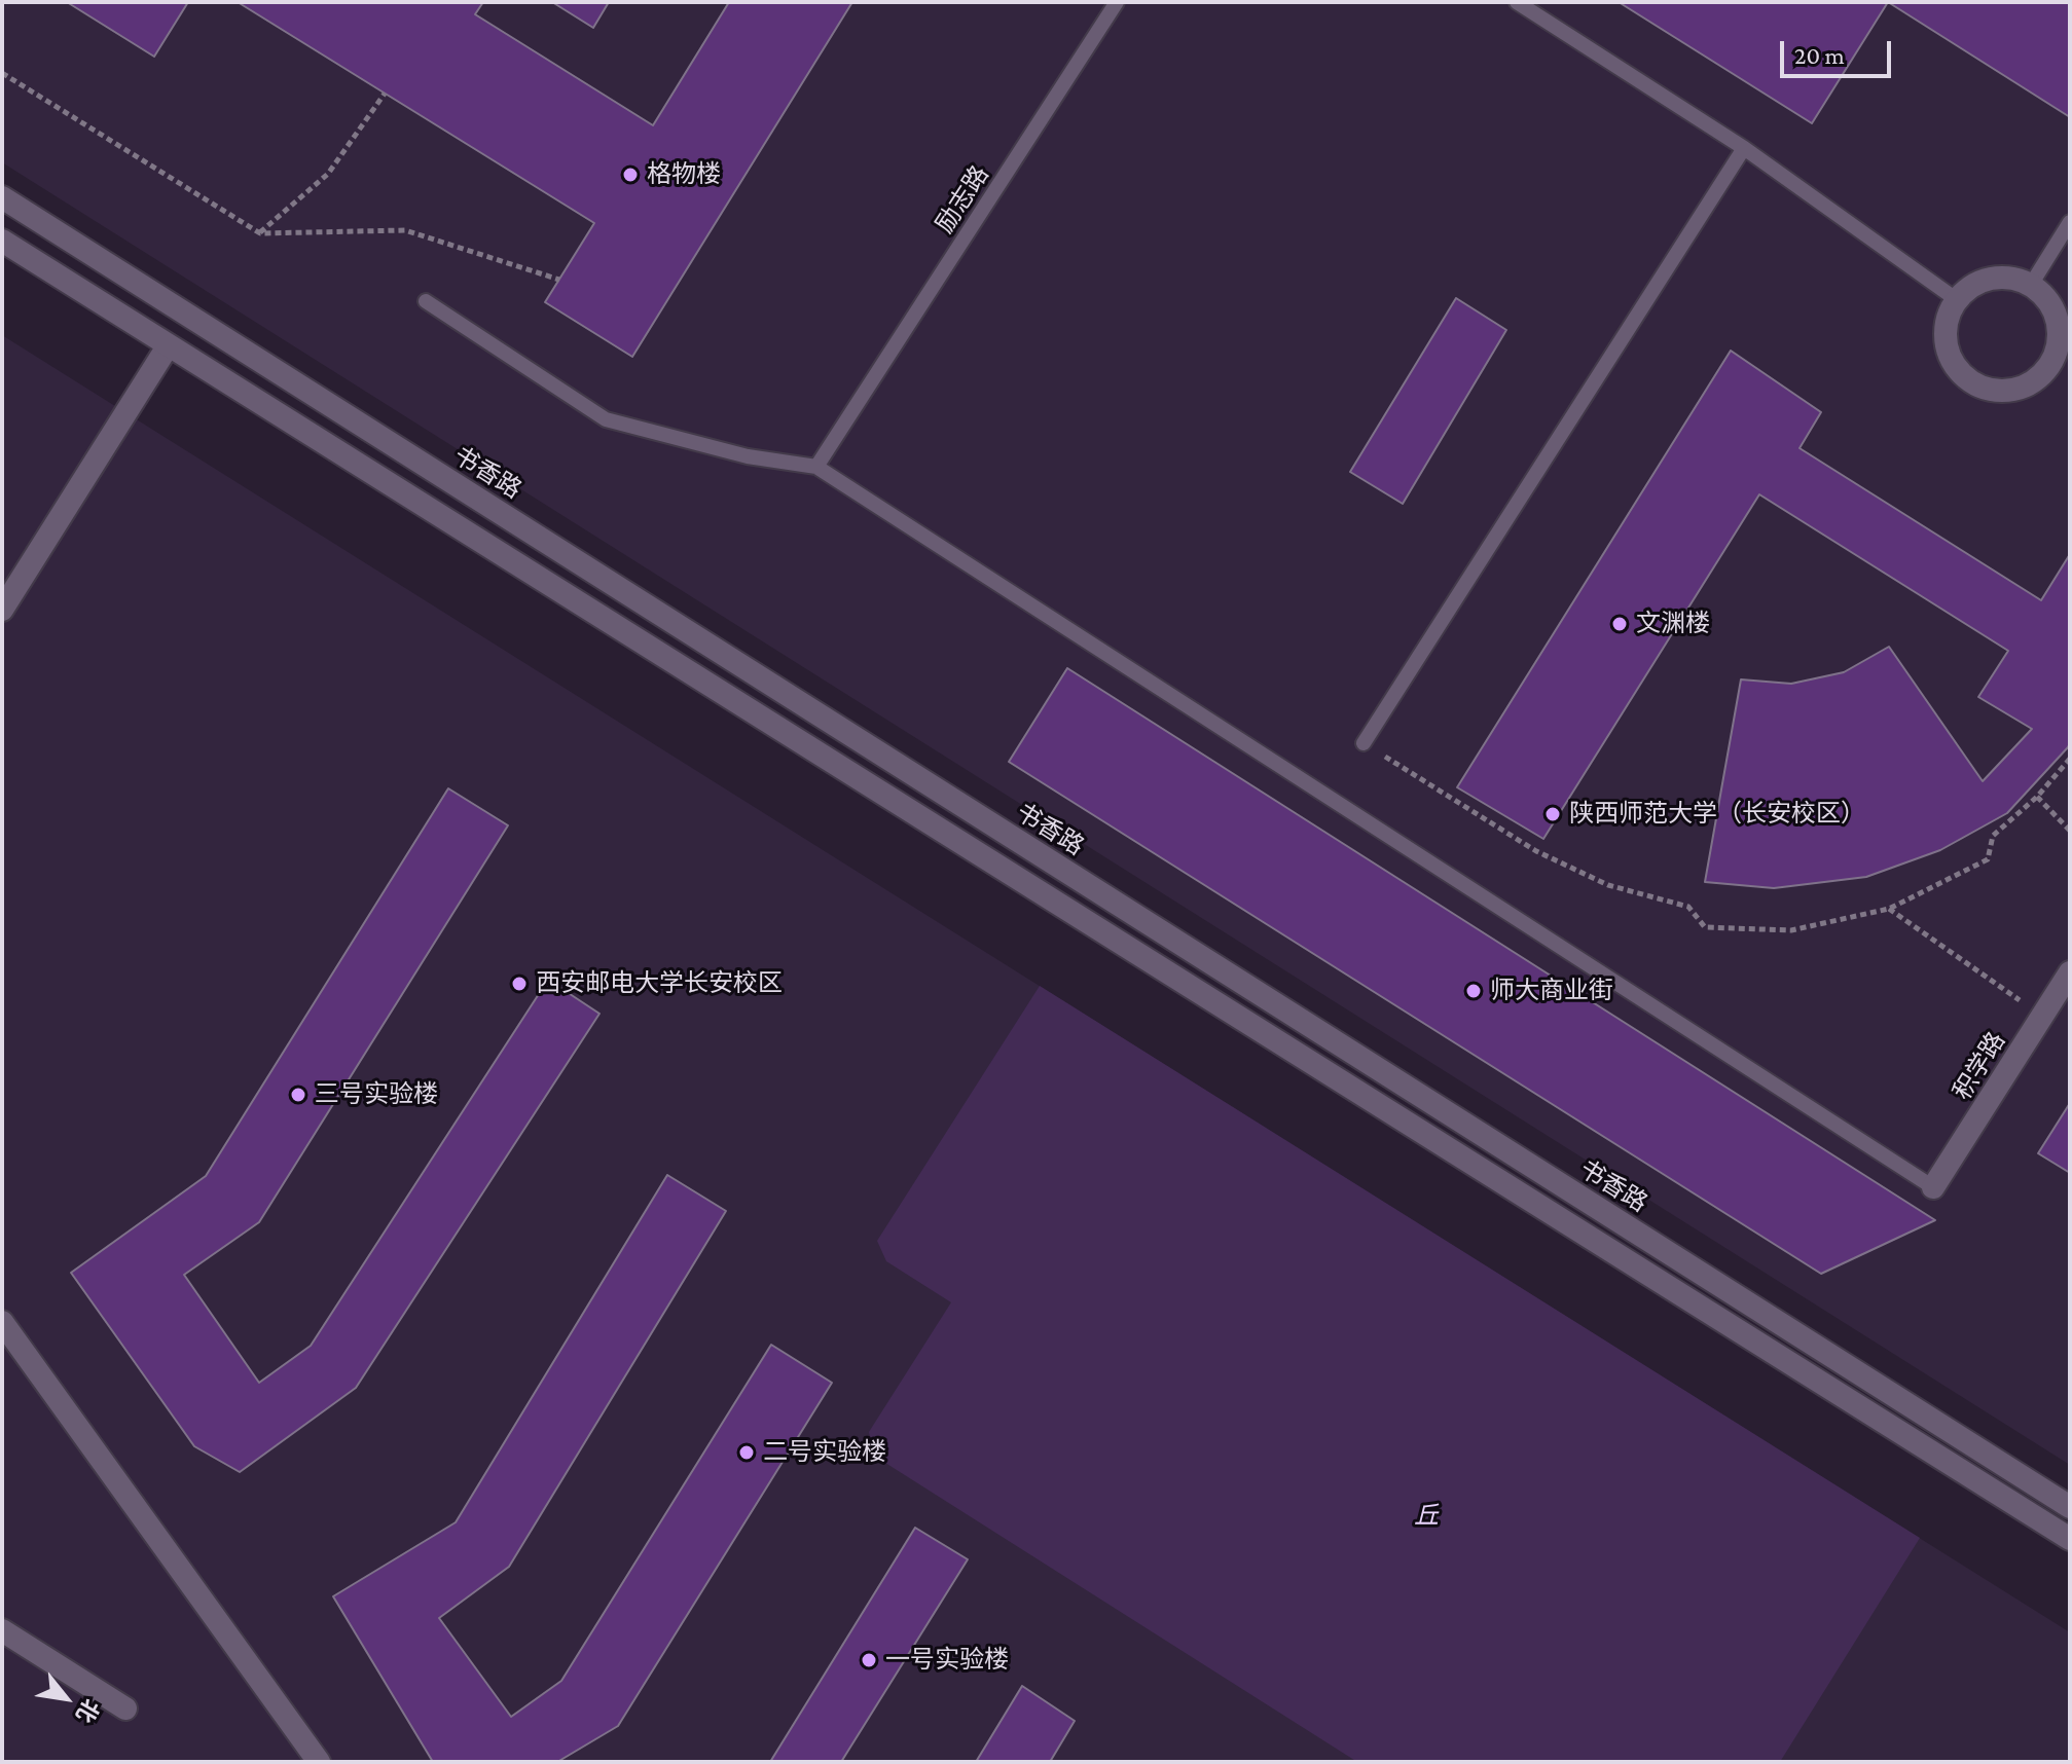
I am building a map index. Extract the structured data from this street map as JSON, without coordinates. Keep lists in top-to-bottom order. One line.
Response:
{"streets":{"street":["书香路","积学路"],"lane":["励志路"]},"parks":["丘"],"places":["格物楼","文渊楼","陕西师范大学（长安校区）","西安邮电大学长安校区","师大商业街","三号实验楼","二号实验楼","一号实验楼"],"scale_bar":"20 m","north":"bottom right"}
